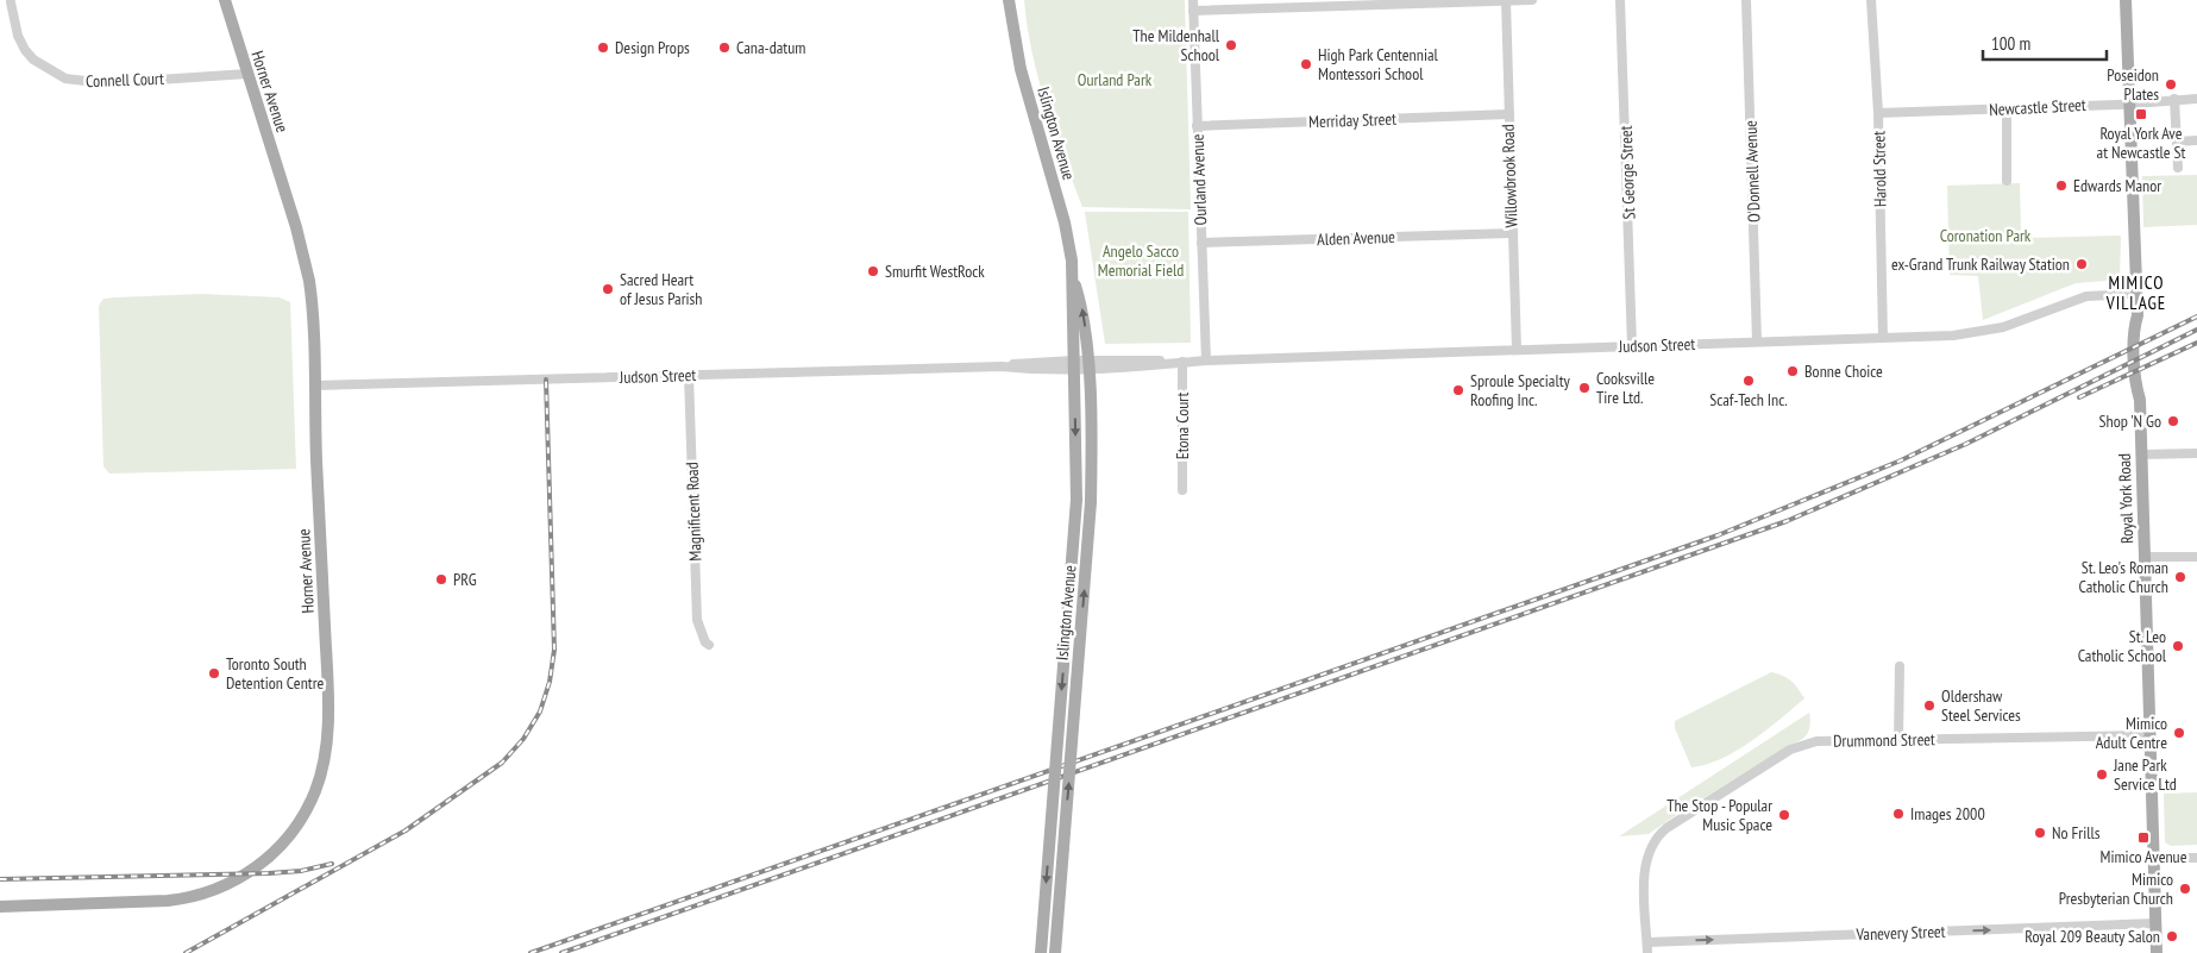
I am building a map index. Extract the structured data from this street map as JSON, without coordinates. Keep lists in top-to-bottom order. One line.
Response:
{"streets":{"main road":["Horner Avenue","Islington Avenue","Royal York Road"],"street":["Connell Court","Newcastle Street","Merriday Street","Harold Street","O'Donnell Avenue","St George Street","Willowbrook Road","Ourland Avenue","Alden Avenue","Judson Street","Etona Court","Magnificent Road","Drummond Street","Vanevery Street"]},"crossings":[["Connell Court","Horner Avenue"],["Horner Avenue","Judson Street"],["Newcastle Street","Harold Street"],["Newcastle Street","Royal York Road"],["Merriday Street","Willowbrook Road"],["Merriday Street","Ourland Avenue"],["Islington Avenue","Judson Street"],["Harold Street","Judson Street"],["O'Donnell Avenue","Judson Street"],["St George Street","Judson Street"],["Willowbrook Road","Alden Avenue"],["Willowbrook Road","Judson Street"],["Ourland Avenue","Alden Avenue"],["Ourland Avenue","Judson Street"],["Judson Street","Etona Court"],["Judson Street","Royal York Road"],["Judson Street","Magnificent Road"],["Royal York Road","Drummond Street"],["Royal York Road","Vanevery Street"],["Drummond Street","Vanevery Street"]],"one_way":["Vanevery Street"],"districts":["MIMICO VILLAGE"],"parks":["Ourland Park","Coronation Park","Angelo Sacco Memorial Field"],"places":{"other":["The Mildenhall School","Design Props","Cana-datum","High Park Centennial Montessori School","Poseidon Plates","Edwards Manor","ex-Grand Trunk Railway Station","Smurfit WestRock","Sacred Heart of Jesus Parish","Bonne Choice","Scaf-Tech Inc.","Cooksville Tire Ltd.","Sproule Specialty Roofing Inc.","Shop 'N Go","St. Leo's Roman Catholic Church","PRG","St. Leo Catholic School","Toronto South Detention Centre","Oldershaw Steel Services","Mimico Adult Centre","Jane Park Service Ltd","Images 2000","The Stop - Popular Music Space","No Frills","Mimico Presbyterian Church","Royal 209 Beauty Salon"],"transit":["Royal York Ave at Newcastle St","Mimico Avenue"]},"scale_bar":"100 m"}
